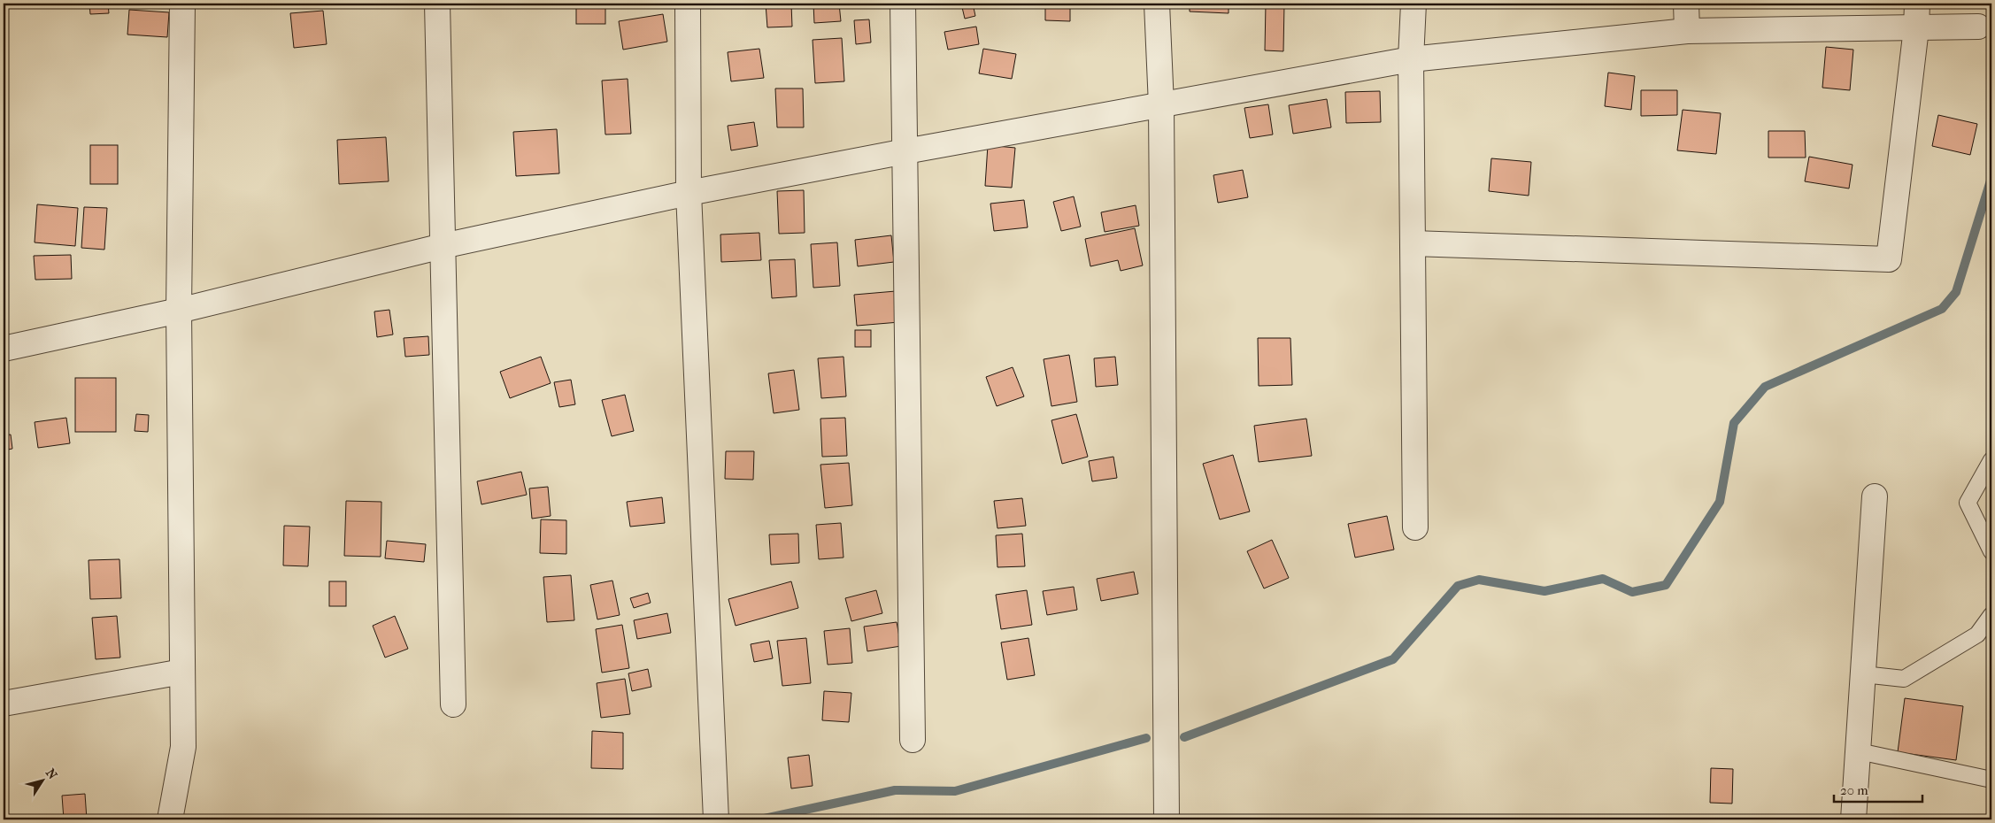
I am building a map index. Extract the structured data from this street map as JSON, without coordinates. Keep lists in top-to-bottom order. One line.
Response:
{"scale_bar":"20 m","north":"top right"}
